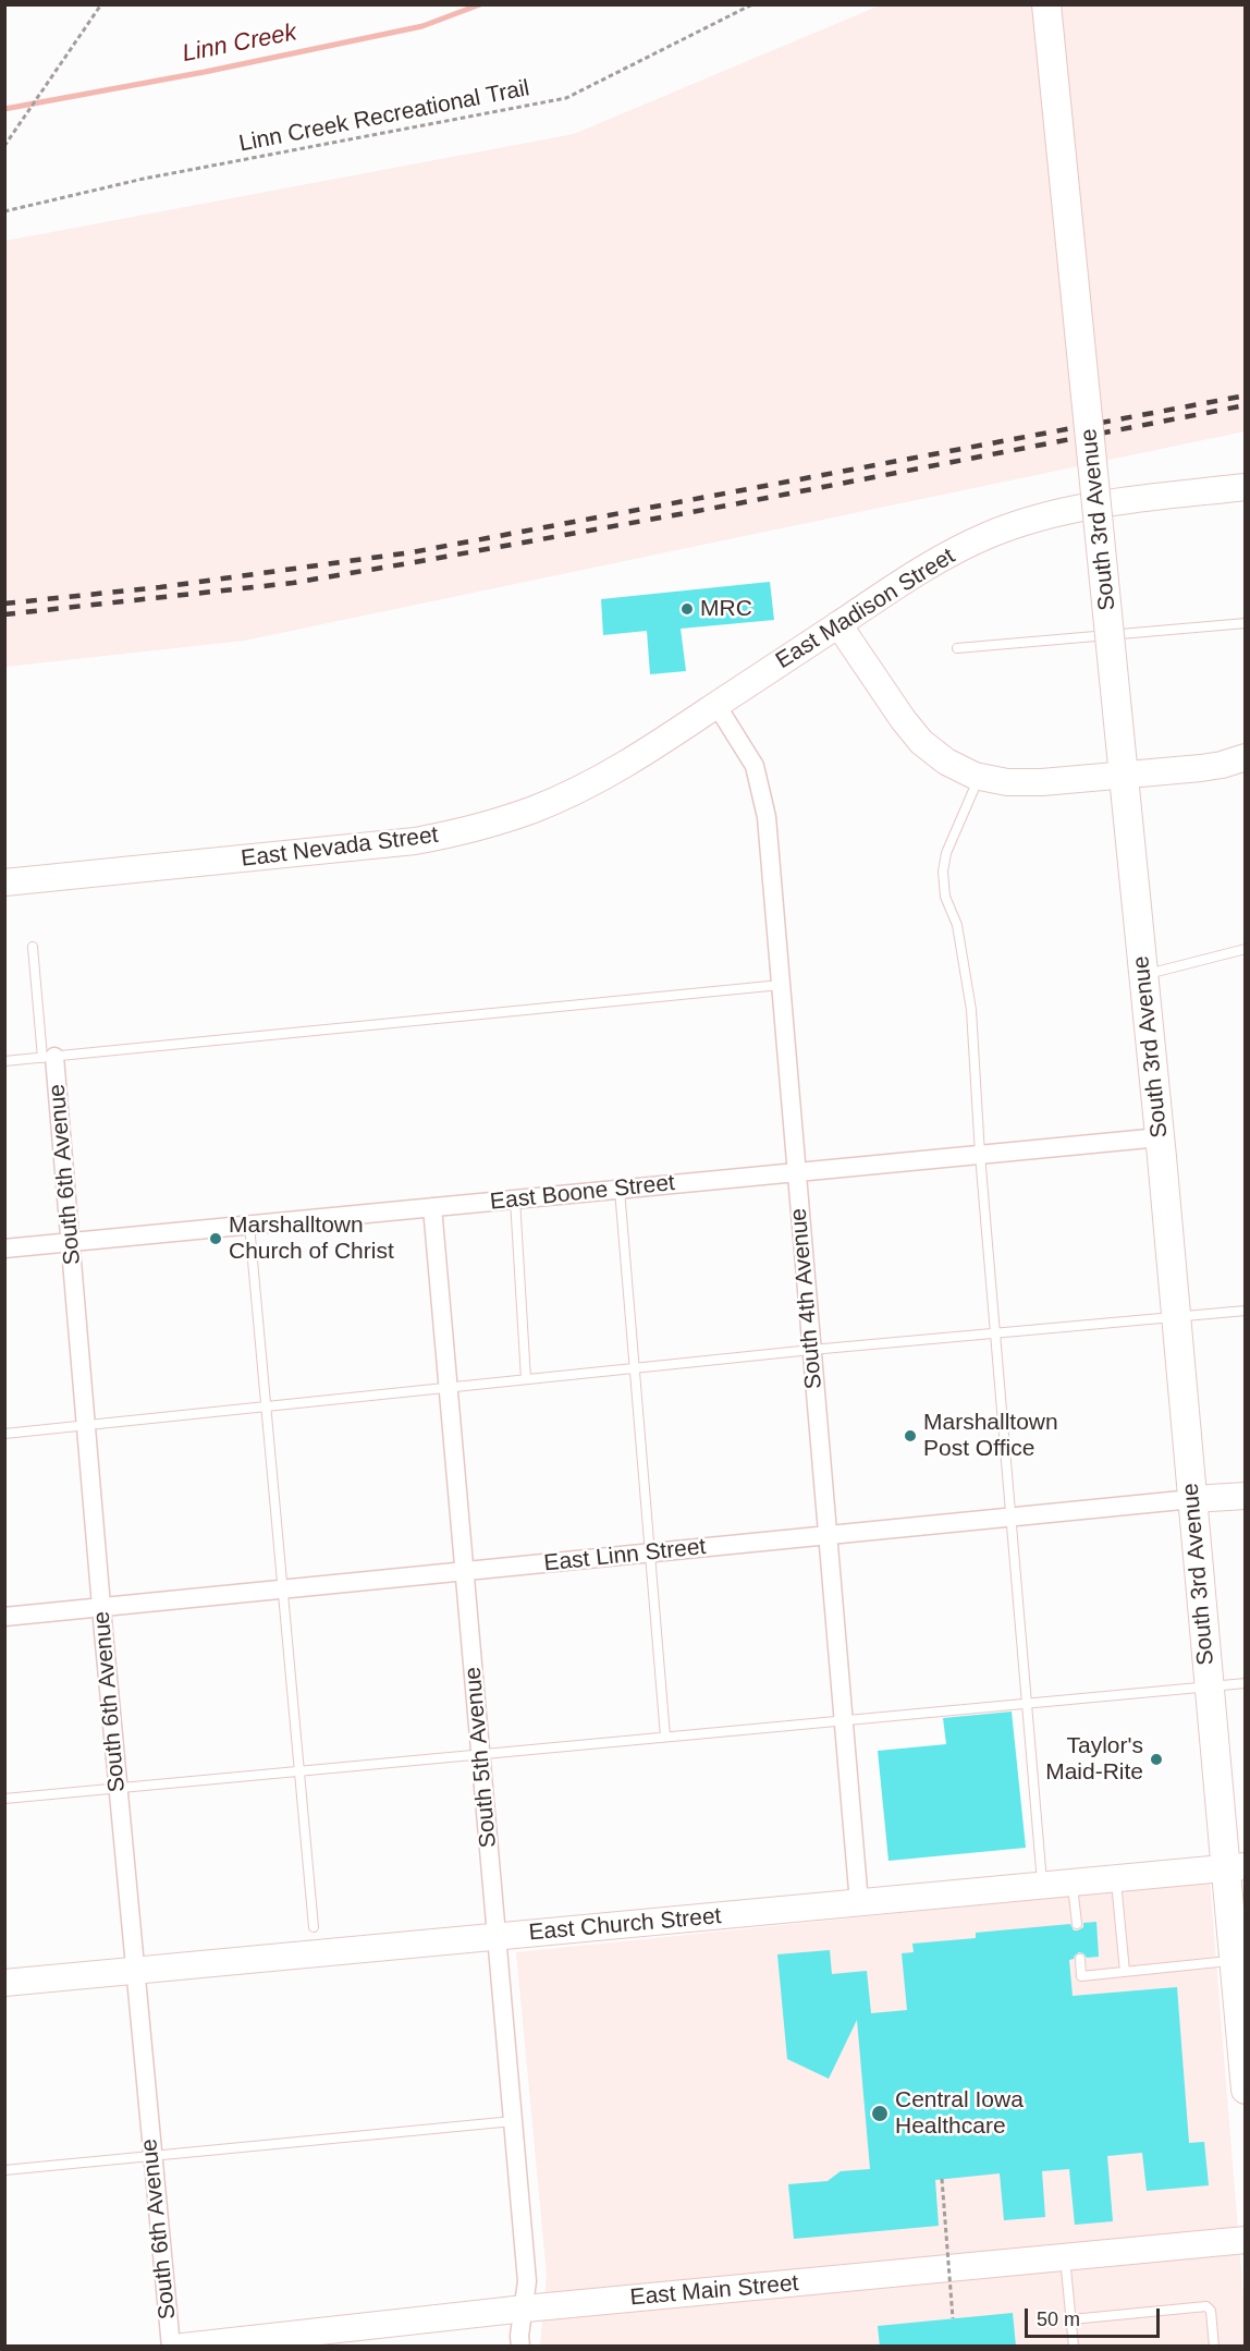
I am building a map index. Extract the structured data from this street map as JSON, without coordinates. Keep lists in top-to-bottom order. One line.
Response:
{"streets":{"main road":["South 3rd Avenue","East Madison Street","East Nevada Street","East Linn Street","East Church Street","East Main Street"],"street":["South 6th Avenue","East Boone Street","South 4th Avenue","South 5th Avenue"],"path":["Linn Creek Recreational Trail"]},"crossings":[["South 3rd Avenue","East Boone Street"],["South 3rd Avenue","East Linn Street"],["South 3rd Avenue","East Church Street"],["East Madison Street","East Nevada Street"],["East Madison Street","South 4th Avenue"],["South 6th Avenue","East Boone Street"],["South 6th Avenue","East Linn Street"],["South 6th Avenue","East Church Street"],["East Boone Street","South 4th Avenue"],["East Boone Street","South 5th Avenue"],["South 4th Avenue","East Linn Street"],["South 4th Avenue","East Church Street"],["East Linn Street","South 5th Avenue"],["South 5th Avenue","East Church Street"],["South 5th Avenue","East Main Street"]],"water":["Linn Creek"],"places":["MRC","Marshalltown Church of Christ","Marshalltown Post Office","Taylor's Maid-Rite","Central Iowa Healthcare"],"scale_bar":"50 m"}
